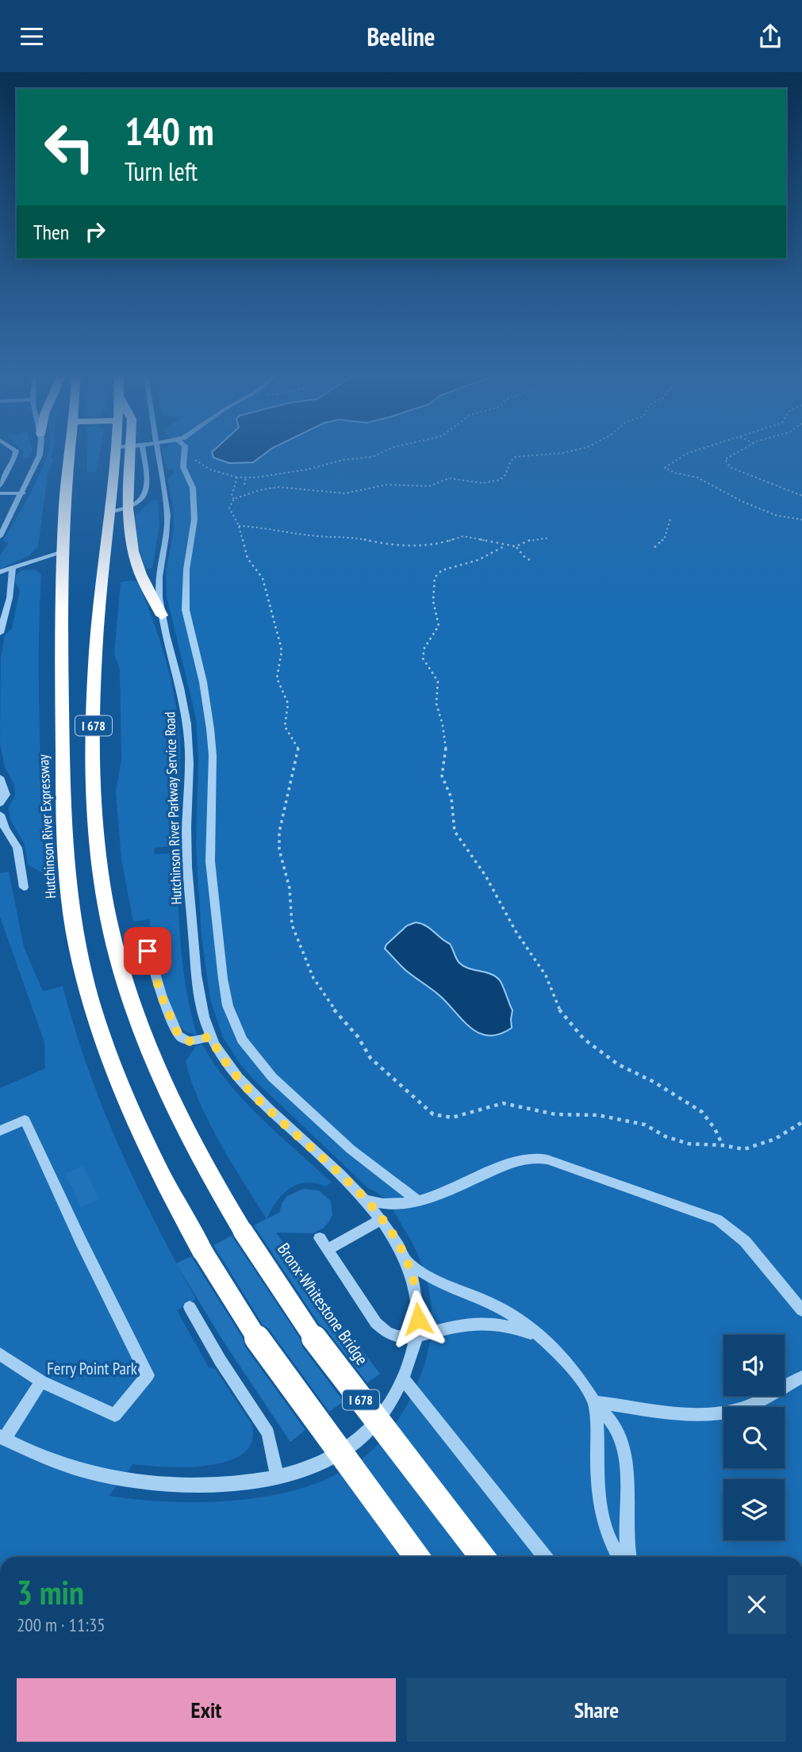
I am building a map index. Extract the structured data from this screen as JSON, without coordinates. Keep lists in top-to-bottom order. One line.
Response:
{"streets":{"highway":["I 678","Hutchinson River Expressway","Bronx-Whitestone Bridge"],"street":["Hutchinson River Parkway Service Road"]},"crossings":[["I 678","Bronx-Whitestone Bridge"]],"parks":["Ferry Point Park"],"page":{"header":"Beeline","turn":["140 m","Turn left"],"then":"Then","heading":["3 min","200 m · 11:35"],"buttons":["Exit","Share"]}}
